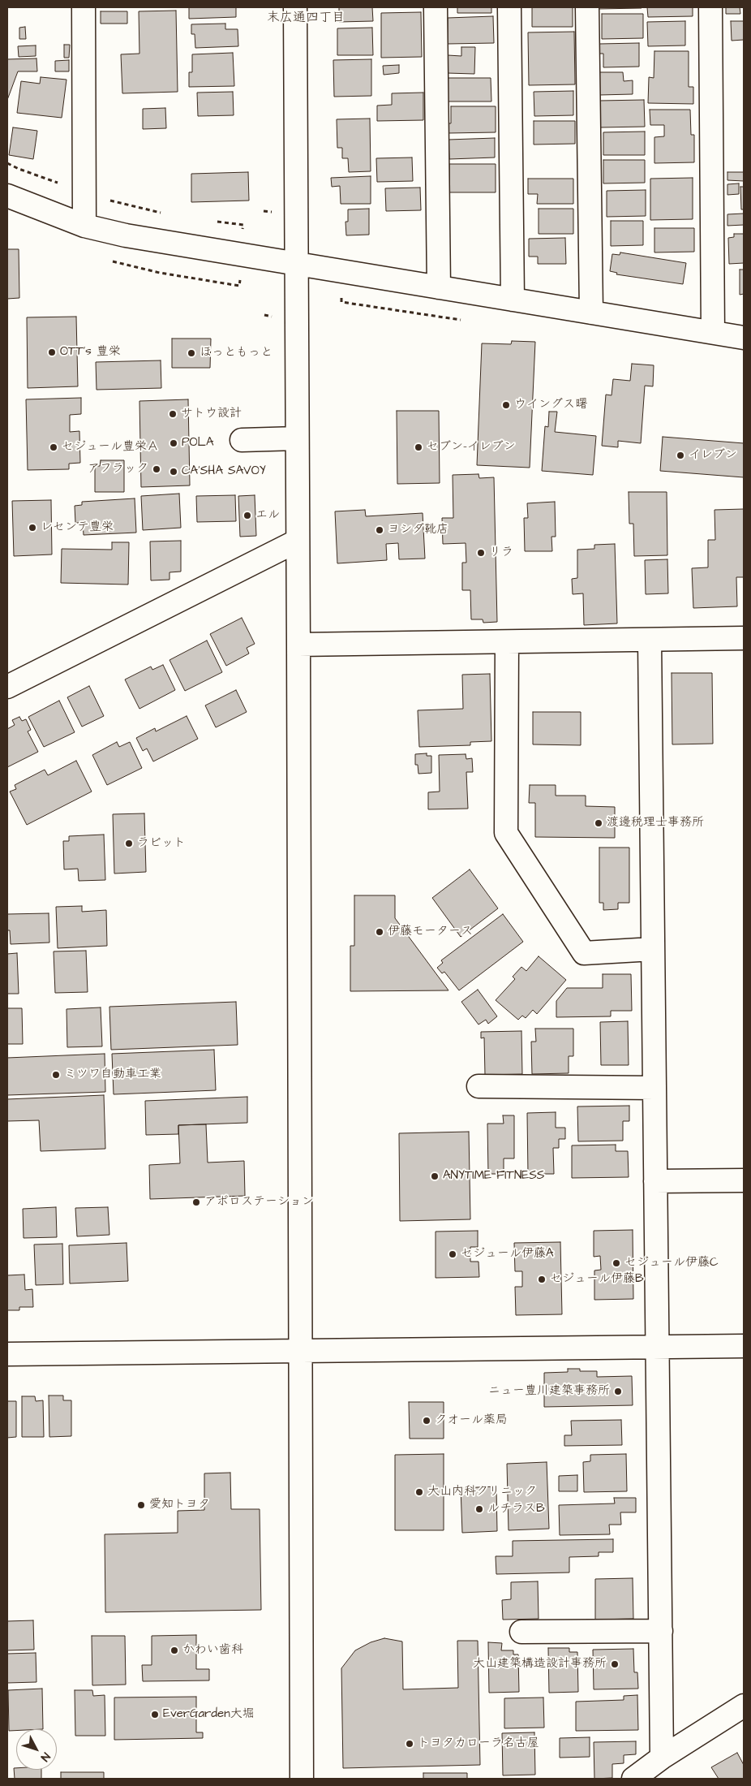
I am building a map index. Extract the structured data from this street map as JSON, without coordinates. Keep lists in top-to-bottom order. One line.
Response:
{"districts":["末広通四丁目"],"places":["OTT's 豊栄","ほっともっと","ウイングス曙","サトウ設計","POLA","セジュール豊栄Ａ","セブン-イレブン","イレブン","アフラック","CA'SHA SAVOY","エル","レセンテ豊栄","ヨシダ靴店","リラ","渡邊税理士事務所","ラビット","伊藤モータース","ミツワ自動車工業","ANYTIME FITNESS","アポロステーション","セジュール伊藤A","セジュール伊藤C","セジュール伊藤B","ニュー豊川建築事務所","クオール薬局","大山内科クリニック","愛知トヨタ","ルチラスB","かわい歯科","大山建築構造設計事務所","EverGarden大堀","トヨタカローラ名古屋"],"north":"bottom right"}
